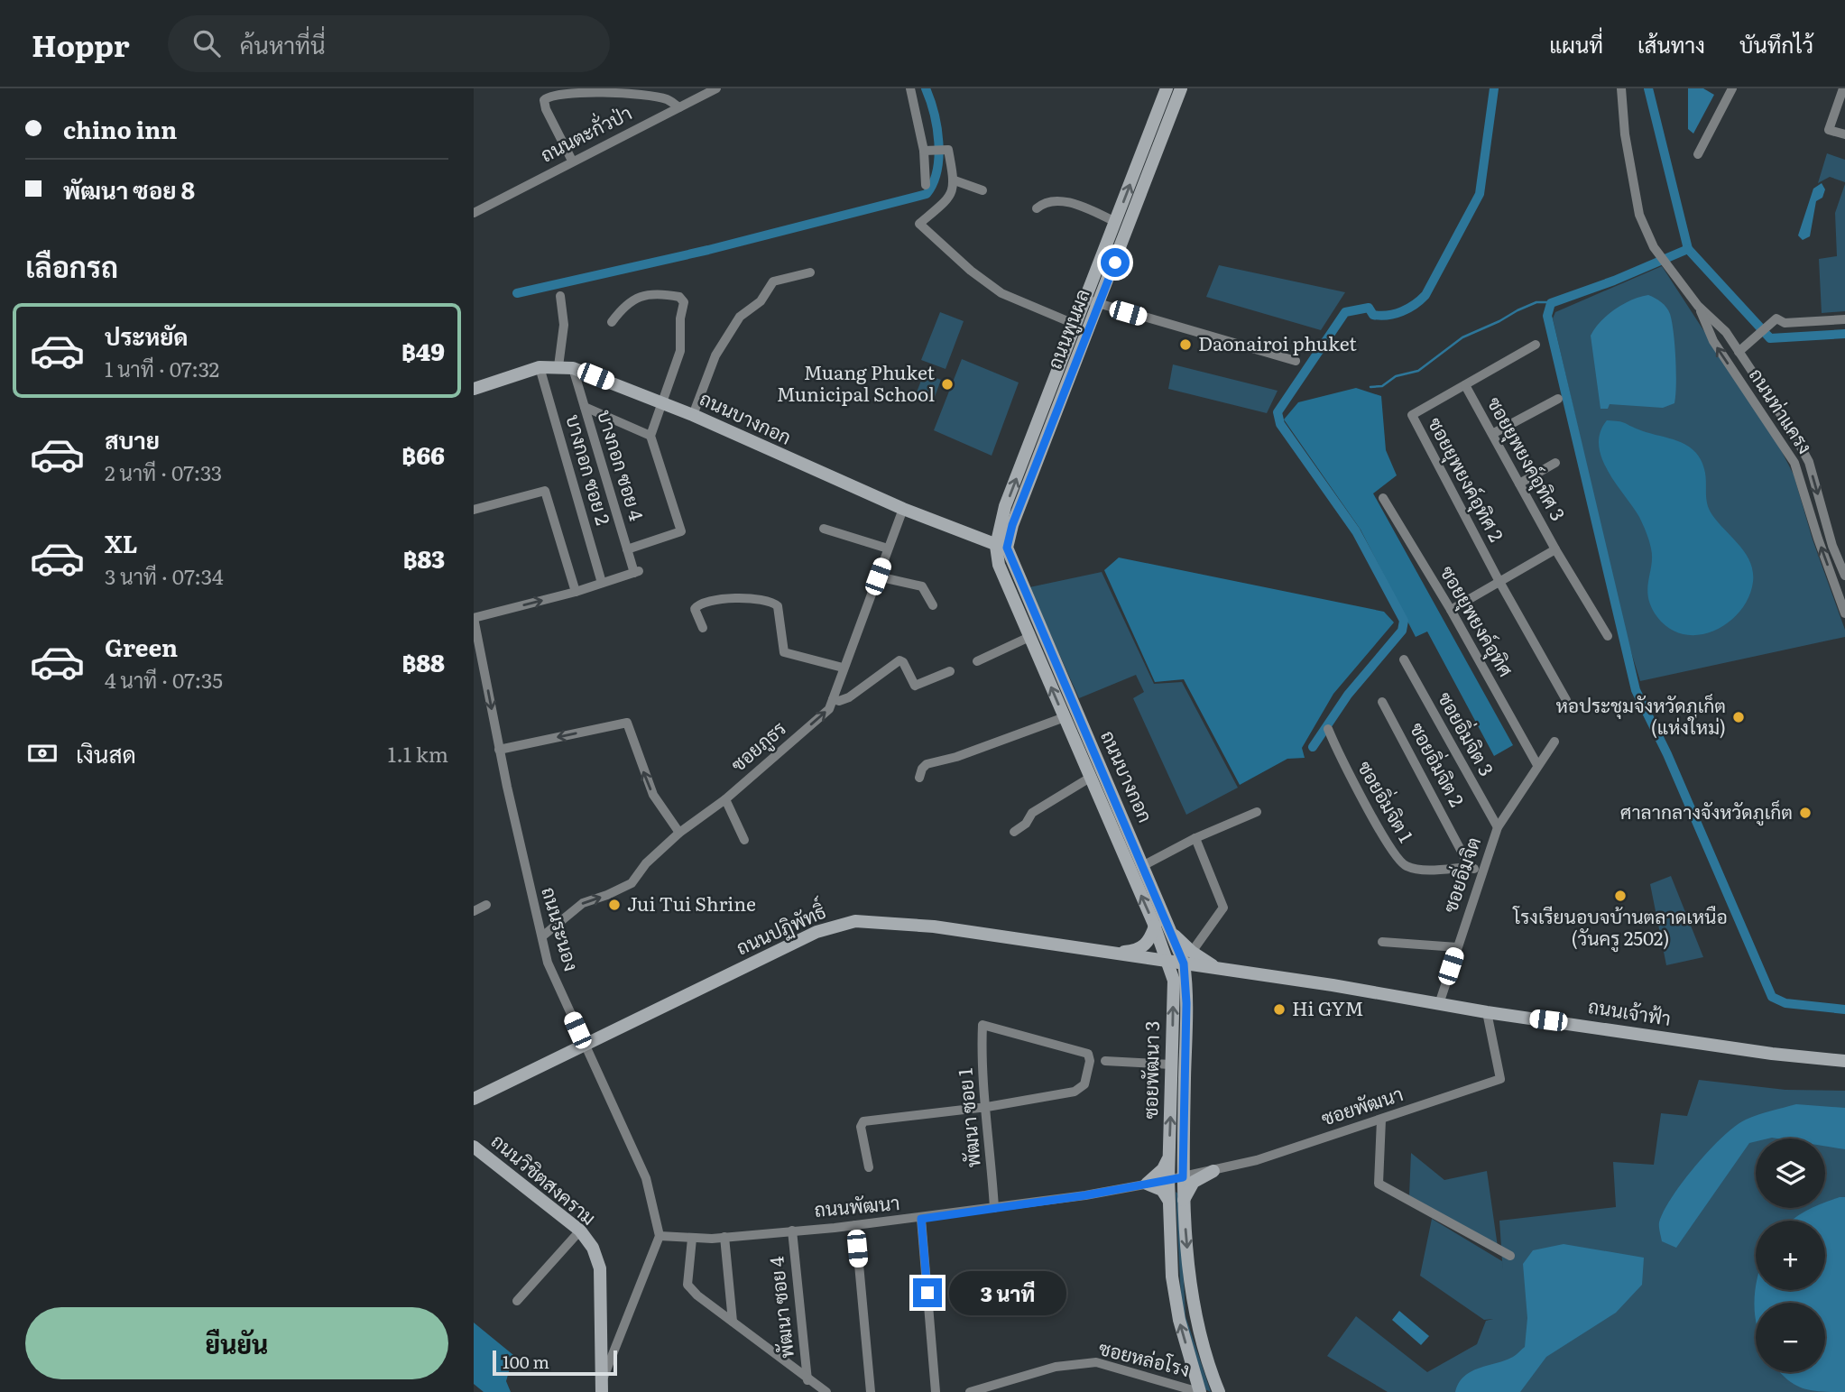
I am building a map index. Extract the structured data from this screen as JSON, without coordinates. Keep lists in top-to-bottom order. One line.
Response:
{"streets":{"main road":["ถนนพูนผล","ถนนบางกอก","ถนนปฏิพัทธิ์","ถนนเจ้าฟ้า","ซอยพัฒนา 3","ถนนวิชิตสงคราม"],"street":["ถนนตะกั่วป่า","ถนนท่าแครง","ซอยยุพยงค์อุทิศ 3","บางกอก ซอย 4","บางกอก ซอย 2","ซอยยุพยงค์อุทิศ 2","ซอยยุพยงค์อุทิศ","ซอยอิ่มจิต 3","ซอยภูธร","ซอยอิ่มจิต 2","ซอยอิ่มจิต 1","ซอยอิ่มจิต","ถนนระนอง","ซอยพัฒนา","พัฒนา ซอย 1","ถนนพัฒนา","พัฒนา ซอย 4","ซอยหล่อโรง"]},"crossings":[["ถนนพูนผล","ถนนบางกอก"],["ถนนบางกอก","บางกอก ซอย 4"],["ถนนบางกอก","บางกอก ซอย 2"],["ถนนบางกอก","ซอยภูธร"],["ถนนบางกอก","ถนนปฏิพัทธิ์"],["ถนนบางกอก","ถนนเจ้าฟ้า"],["ถนนบางกอก","ซอยพัฒนา 3"],["ซอยยุพยงค์อุทิศ 3","ซอยยุพยงค์อุทิศ 2"],["บางกอก ซอย 4","บางกอก ซอย 2"],["ซอยยุพยงค์อุทิศ","ซอยอิ่มจิต"],["ซอยอิ่มจิต 3","ซอยอิ่มจิต"],["ซอยภูธร","ถนนระนอง"],["ซอยอิ่มจิต 2","ซอยอิ่มจิต 1"],["ซอยอิ่มจิต","ถนนเจ้าฟ้า"],["ถนนระนอง","ถนนปฏิพัทธิ์"],["ถนนระนอง","ถนนพัฒนา"],["ถนนปฏิพัทธิ์","ถนนเจ้าฟ้า"],["ถนนปฏิพัทธิ์","ซอยพัฒนา 3"],["ถนนเจ้าฟ้า","ซอยพัฒนา 3"],["ถนนเจ้าฟ้า","ซอยพัฒนา"],["ซอยพัฒนา 3","ซอยพัฒนา"],["ซอยพัฒนา 3","ถนนพัฒนา"],["ซอยพัฒนา 3","ซอยหล่อโรง"],["ซอยพัฒนา","ถนนพัฒนา"],["พัฒนา ซอย 1","ถนนพัฒนา"],["ถนนพัฒนา","พัฒนา ซอย 4"]],"one_way":["ซอยภูธร"],"places":["Daonairoi phuket","Muang Phuket Municipal School","หอประชุมจังหวัดภูเก็ต (แห่งใหม่)","ศาลากลางจังหวัดภูเก็ต","โรงเรียนอบจบ้านตลาดเหนือ (วันครู 2502)","Jui Tui Shrine","Hi GYM"],"scale_bar":"100 m","page":{"header":"Hoppr","search":"ค้นหาที่นี่","nav":["แผนที่","เส้นทาง","บันทึกไว้"],"banner":["chino inn","พัฒนา ซอย 8"],"heading":"เลือกรถ","list":[{"name":"ประหยัด","note":"1 นาที · 07:32","value":"฿49"},{"name":"สบาย","note":"2 นาที · 07:33","value":"฿66"},{"name":"XL","note":"3 นาที · 07:34","value":"฿83"},{"name":"Green","note":"4 นาที · 07:35","value":"฿88"}],"pay":["เงินสด","1.1 km"],"map_buttons":["+","−"],"bubble":"3 นาที","buttons":"ยืนยัน","scale":"100 m"}}
